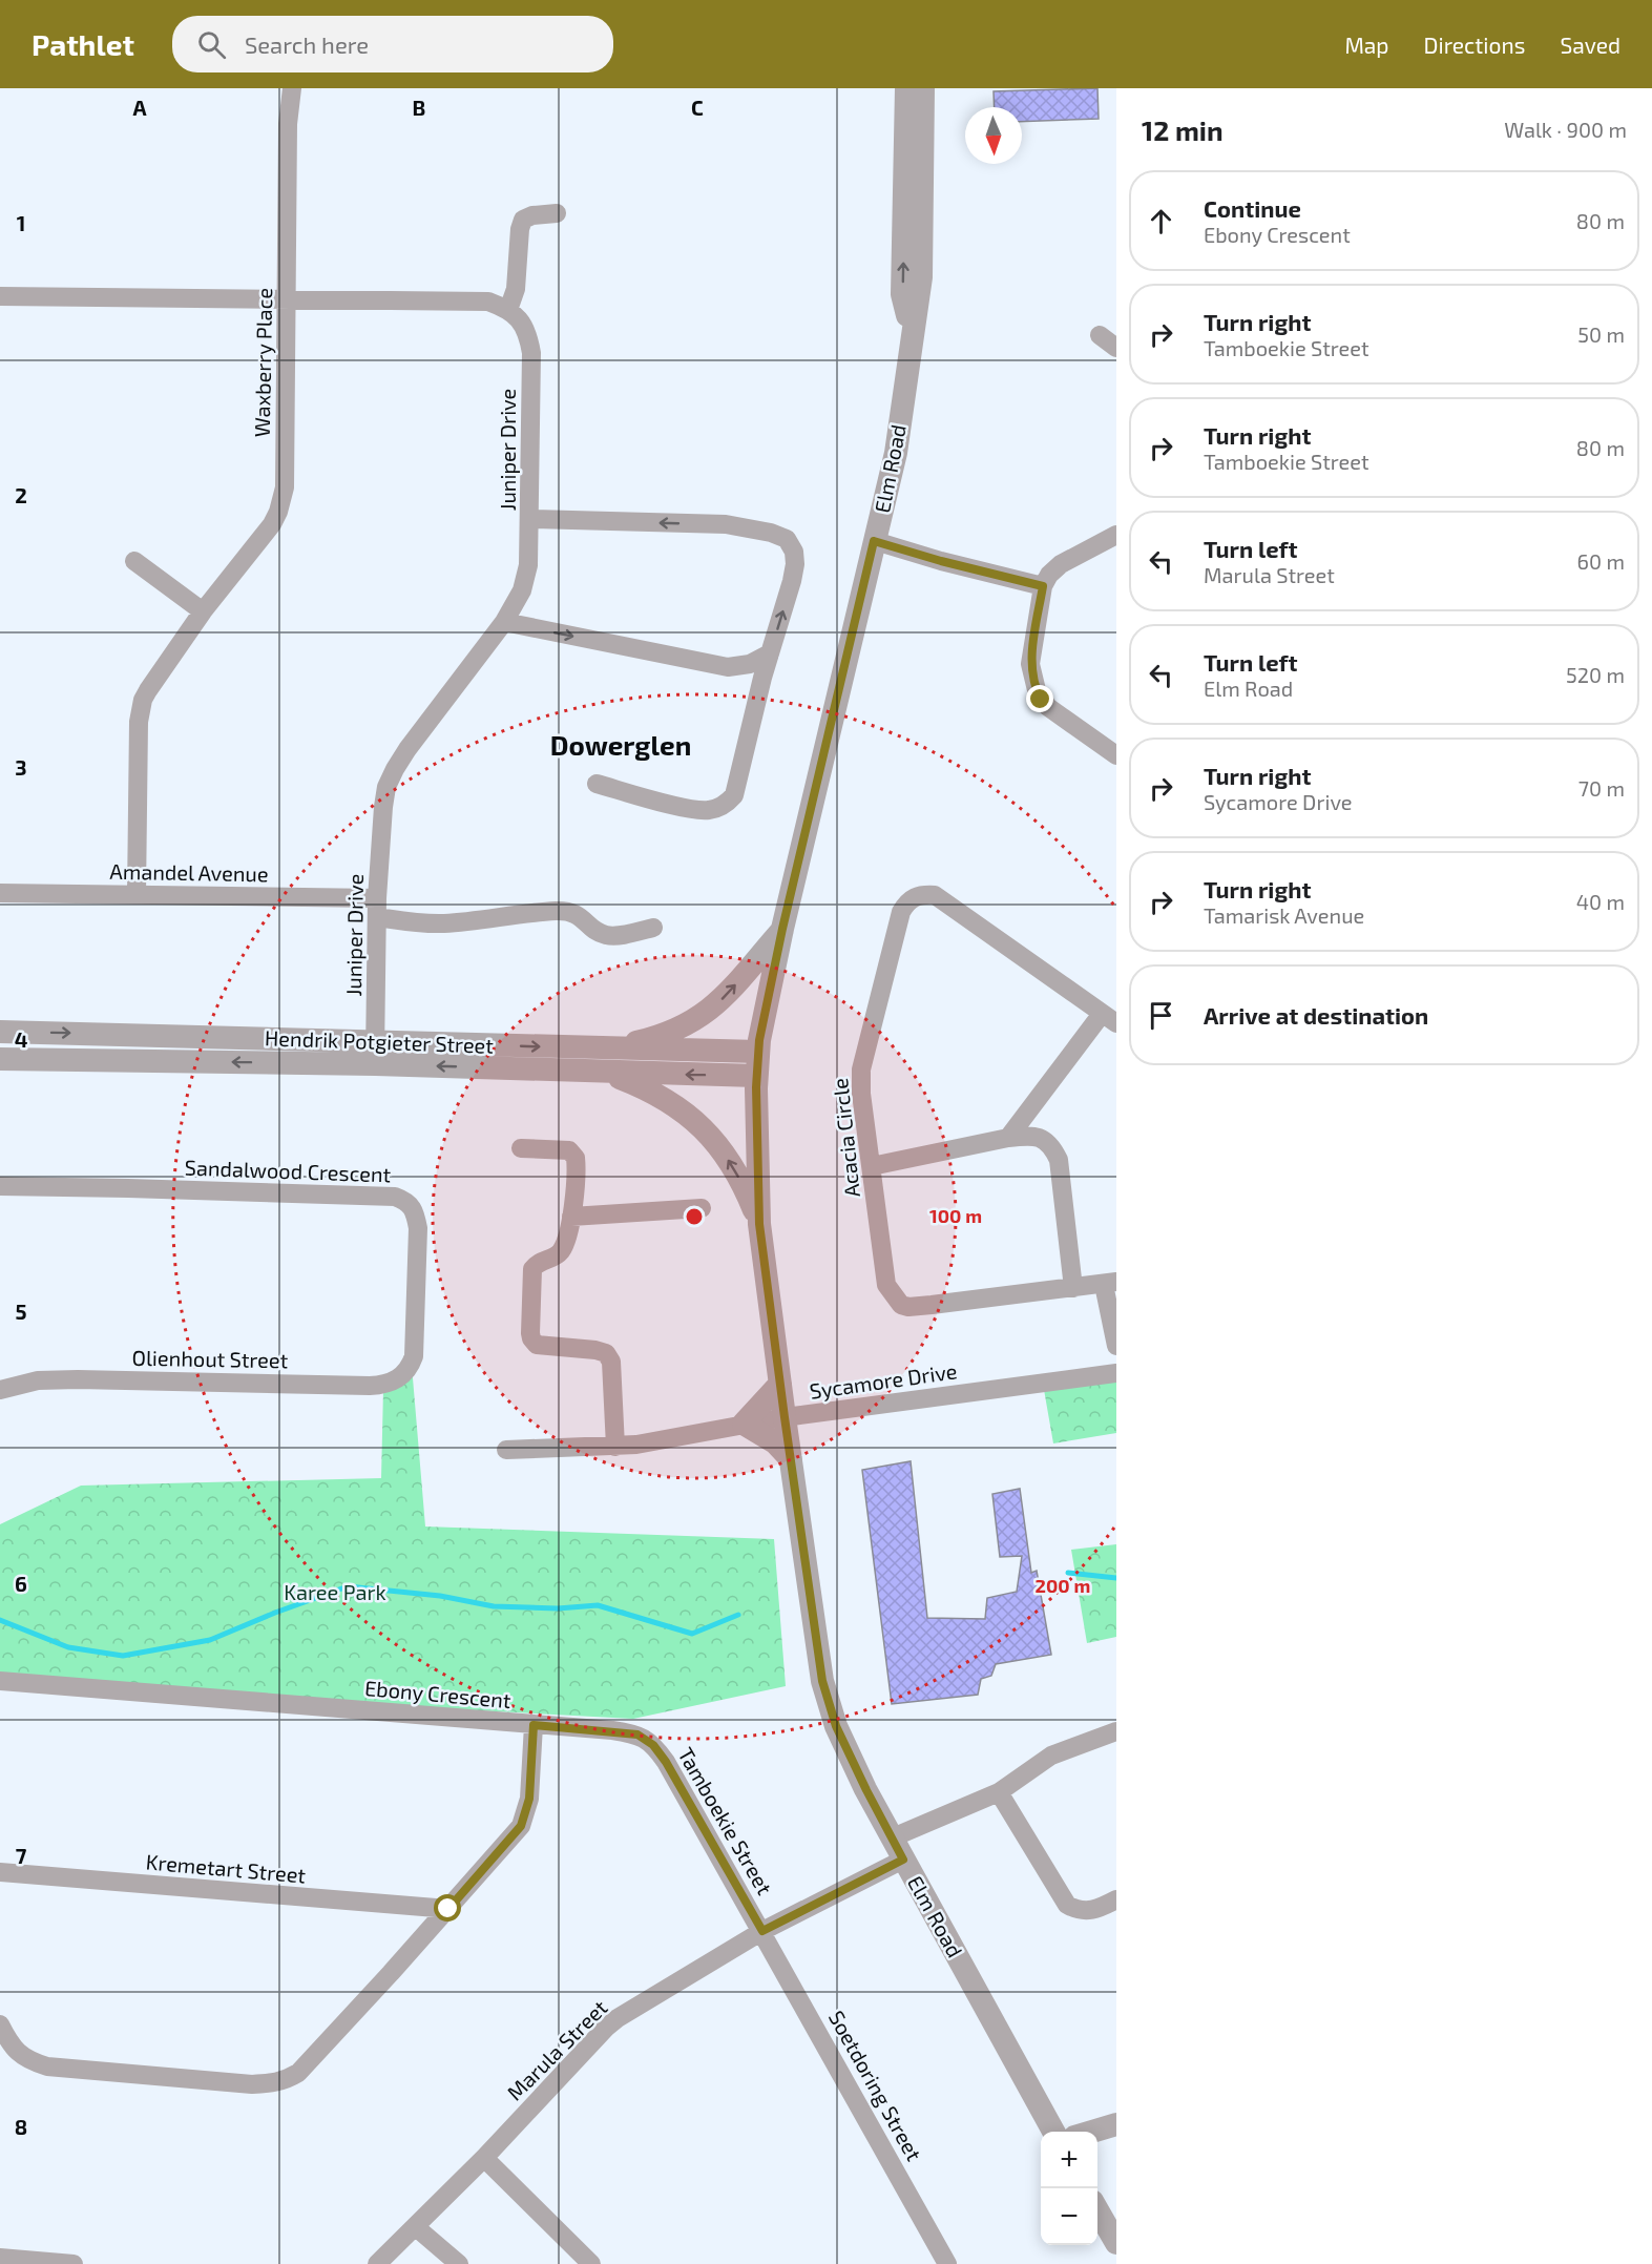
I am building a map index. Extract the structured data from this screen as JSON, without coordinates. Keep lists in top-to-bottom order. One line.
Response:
{"streets":{"street":["Waxberry Place","Juniper Drive","Elm Road","Amandel Avenue","Hendrik Potgieter Street","Acacia Circle","Sandalwood Crescent","Olienhout Street","Sycamore Drive","Ebony Crescent","Tamboekie Street","Kremetart Street","Marula Street","Soetdoring Street"]},"crossings":[["Waxberry Place","Amandel Avenue"],["Juniper Drive","Amandel Avenue"],["Juniper Drive","Hendrik Potgieter Street"],["Elm Road","Hendrik Potgieter Street"],["Elm Road","Sycamore Drive"],["Elm Road","Marula Street"],["Sandalwood Crescent","Olienhout Street"],["Ebony Crescent","Tamboekie Street"],["Ebony Crescent","Kremetart Street"],["Tamboekie Street","Marula Street"],["Tamboekie Street","Soetdoring Street"],["Marula Street","Soetdoring Street"]],"districts":["Dowerglen"],"parks":["Karee Park"],"north":"bottom","page":{"header":"Pathlet","search":"Search here","nav":["Map","Directions","Saved"],"heading":["12 min","Walk · 900 m"],"list":[["Continue","Ebony Crescent","80 m"],["Turn right","Tamboekie Street","50 m"],["Turn right","Tamboekie Street","80 m"],["Turn left","Marula Street","60 m"],["Turn left","Elm Road","520 m"],["Turn right","Sycamore Drive","70 m"],["Turn right","Tamarisk Avenue","40 m"],"Arrive at destination"],"map_buttons":["+","−"]},"grid":{"columns":["A","B","C"],"rows":["1","2","3","4","5","6","7","8"]},"rings":["100 m","200 m"]}
